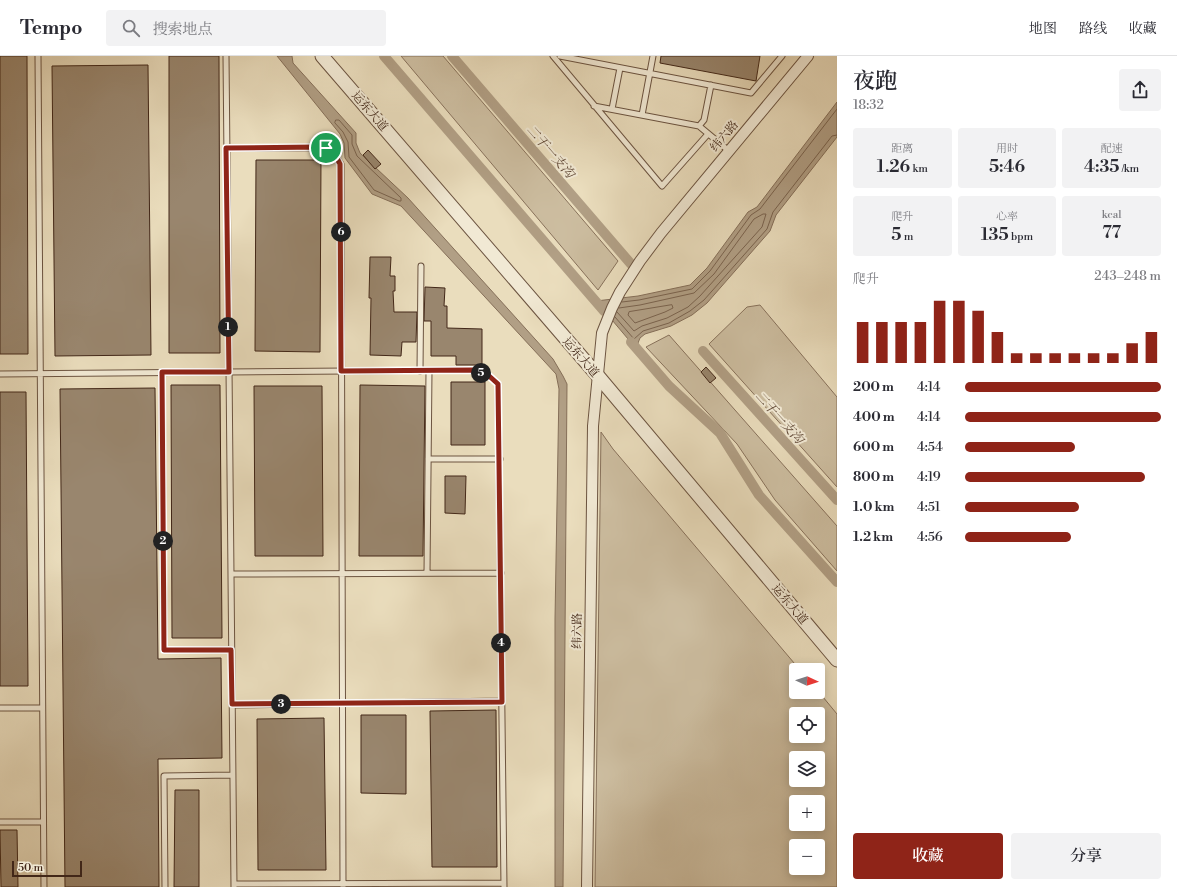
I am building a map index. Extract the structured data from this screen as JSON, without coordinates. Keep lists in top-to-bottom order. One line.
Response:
{"streets":{"street":["运东大道","纬六路"]},"crossings":[["运东大道","纬六路"]],"water":["二干一支沟"],"scale_bar":"50 m","north":"right","page":{"header":"Tempo","search":"搜索地点","nav":["地图","路线","收藏"],"heading":["夜跑","18:32"],"stats":[["距离","1.26 km"],["用时","5:46"],["配速","4:35 /km"],["爬升","5 m"],["心率","135 bpm"],["kcal","77"]],"pins":["6","1","5","2","4","3"],"chart":["爬升","243–248 m"],"list":[{"name":"200 m","note":"4:14"},{"name":"400 m","note":"4:14"},{"name":"600 m","note":"4:54"},{"name":"800 m","note":"4:19"},{"name":"1.0 km","note":"4:51"},{"name":"1.2 km","note":"4:56"}],"map_buttons":["+","−"],"buttons":["收藏","分享"],"scale":"50 m"}}
